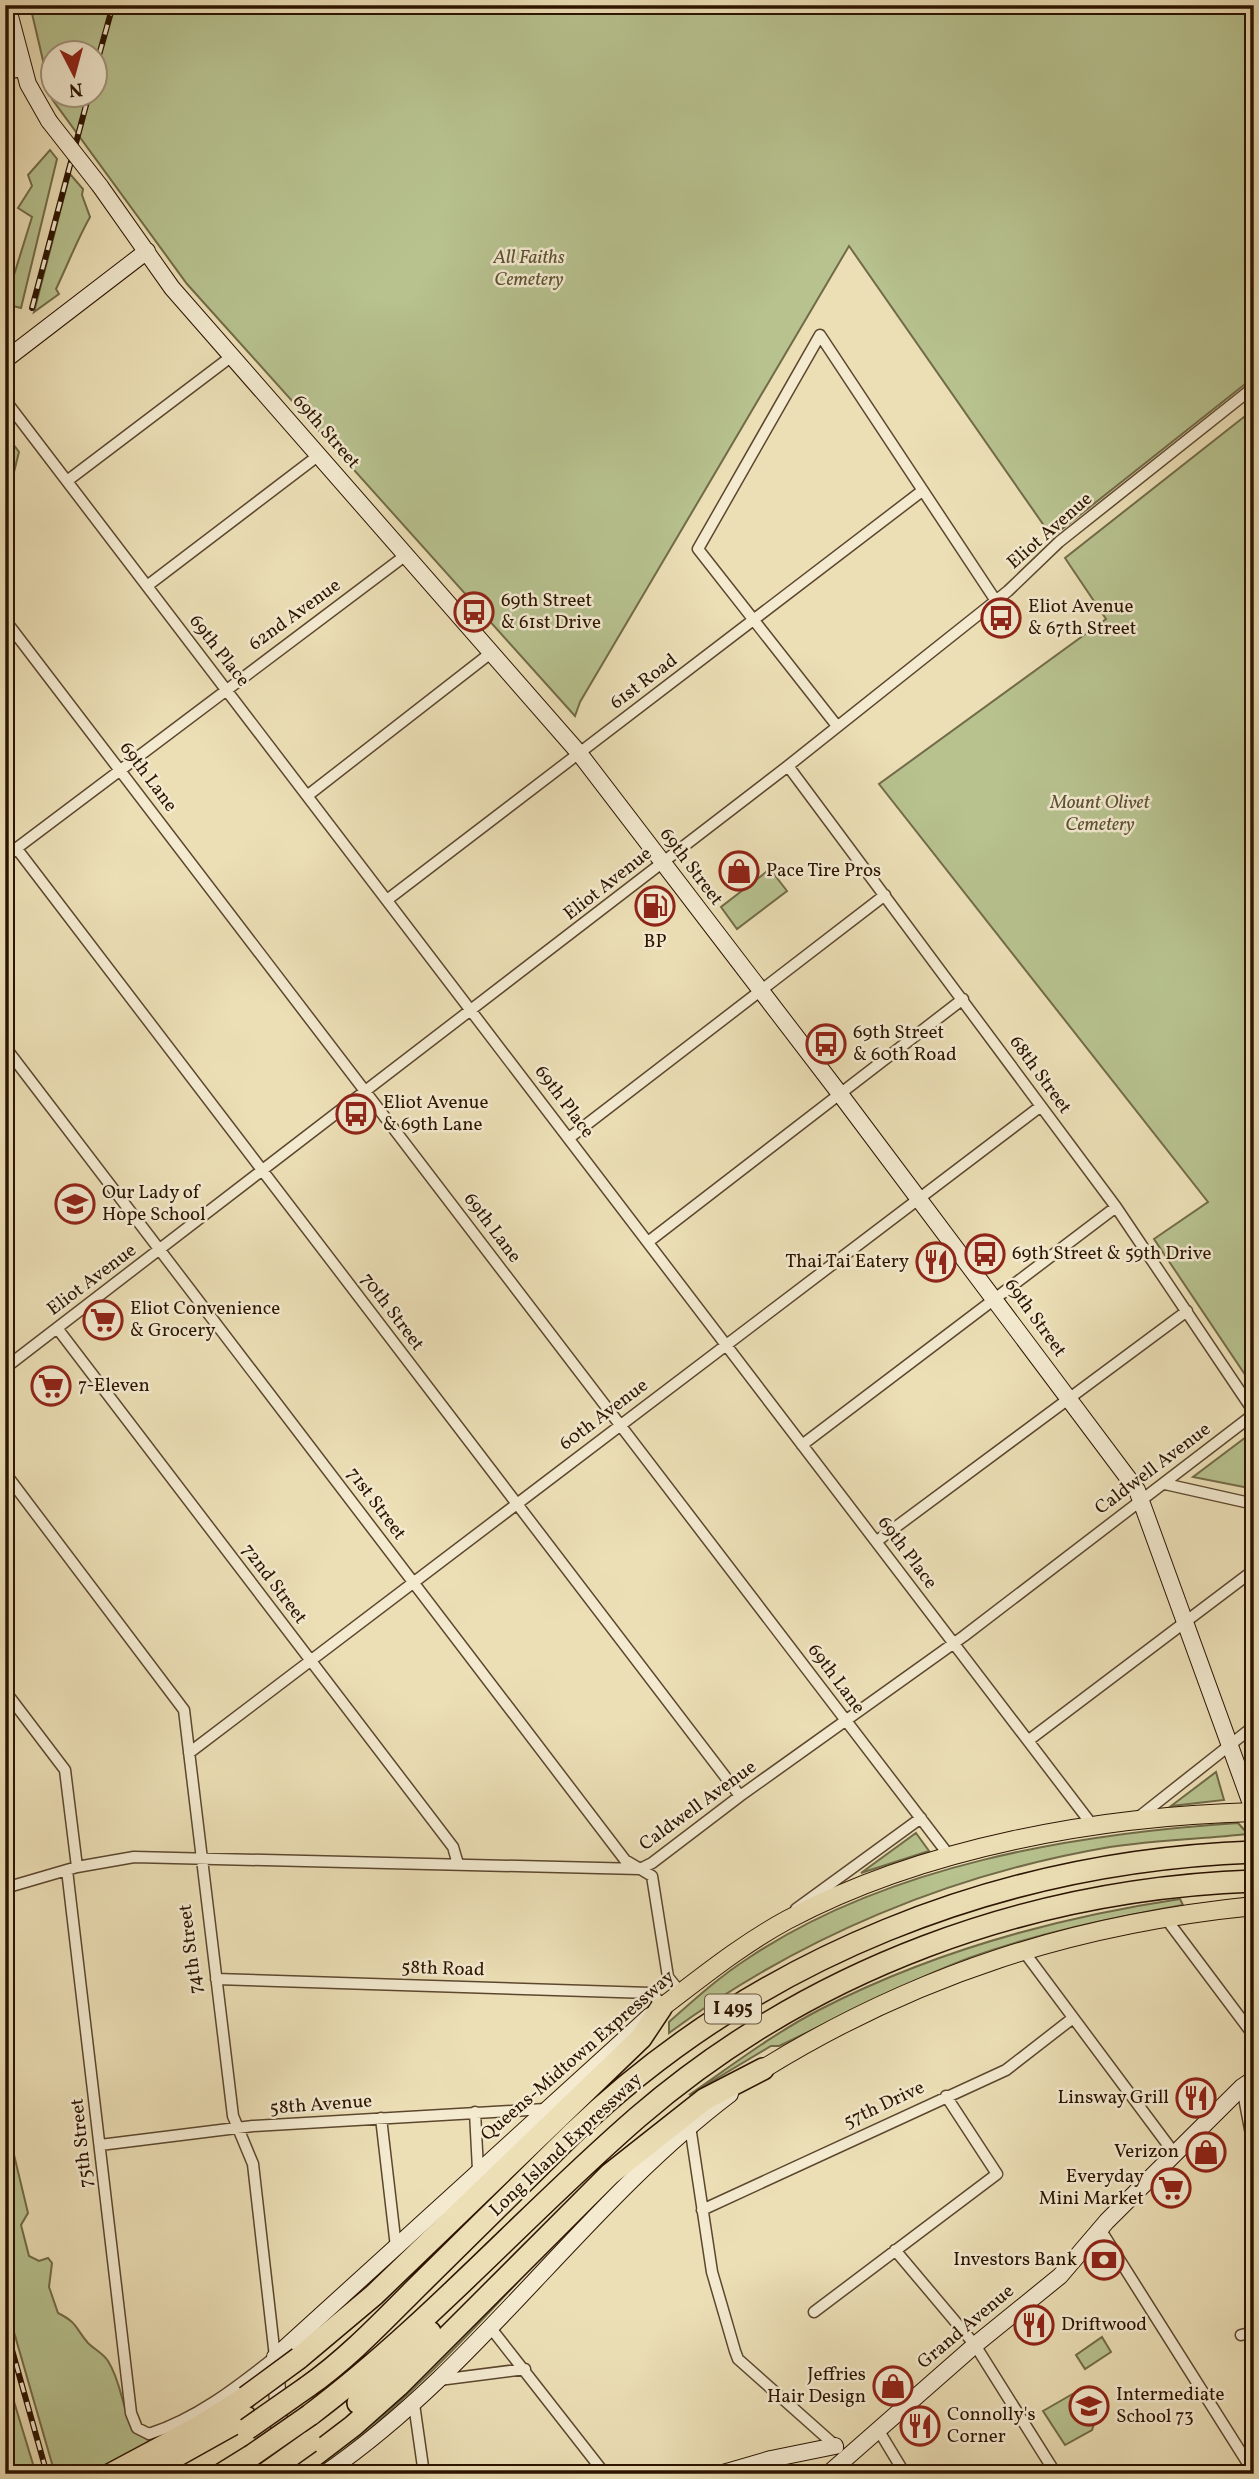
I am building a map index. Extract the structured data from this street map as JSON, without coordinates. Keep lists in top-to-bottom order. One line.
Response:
{"streets":{"highway":["I 495","Long Island Expressway"],"main road":["69th Street","74th Street","Queens-Midtown Expressway","Grand Avenue"],"street":["Eliot Avenue","62nd Avenue","69th Place","61st Road","69th Lane","68th Street","70th Street","60th Avenue","Caldwell Avenue","71st Street","72nd Street","58th Road","58th Avenue","57th Drive","75th Street"]},"crossings":[["69th Street","Eliot Avenue"],["69th Street","62nd Avenue"],["69th Street","61st Road"],["69th Street","60th Avenue"],["69th Street","Caldwell Avenue"],["69th Street","Queens-Midtown Expressway"],["Eliot Avenue","69th Place"],["Eliot Avenue","69th Lane"],["Eliot Avenue","68th Street"],["Eliot Avenue","70th Street"],["Eliot Avenue","71st Street"],["Eliot Avenue","72nd Street"],["62nd Avenue","69th Place"],["62nd Avenue","69th Lane"],["62nd Avenue","70th Street"],["69th Place","61st Road"],["69th Place","60th Avenue"],["69th Place","Caldwell Avenue"],["69th Place","Queens-Midtown Expressway"],["69th Lane","60th Avenue"],["69th Lane","Caldwell Avenue"],["69th Lane","Queens-Midtown Expressway"],["68th Street","60th Avenue"],["68th Street","Caldwell Avenue"],["70th Street","60th Avenue"],["70th Street","Caldwell Avenue"],["60th Avenue","71st Street"],["60th Avenue","72nd Street"],["60th Avenue","74th Street"],["Caldwell Avenue","71st Street"],["Caldwell Avenue","72nd Street"],["Caldwell Avenue","74th Street"],["Caldwell Avenue","75th Street"],["71st Street","Queens-Midtown Expressway"],["74th Street","58th Road"],["74th Street","Queens-Midtown Expressway"],["74th Street","58th Avenue"],["58th Road","Queens-Midtown Expressway"],["Queens-Midtown Expressway","58th Avenue"],["Queens-Midtown Expressway","75th Street"],["58th Avenue","75th Street"]],"parks":["All Faiths Cemetery","Mount Olivet Cemetery"],"places":{"bus stop":["69th Street & 61st Drive","Eliot Avenue & 67th Street","69th Street & 60th Road","Eliot Avenue & 69th Lane","69th Street & 59th Drive"],"shop":["Pace Tire Pros","Verizon","Jeffries Hair Design"],"fuel station":["BP"],"school or university":["Our Lady of Hope School","Intermediate School 73"],"restaurant":["Thai Tai Eatery","Linsway Grill","Driftwood","Connolly's Corner"],"supermarket":["Eliot Convenience & Grocery","7-Eleven","Everyday Mini Market"],"bank":["Investors Bank"]},"north":"bottom"}
